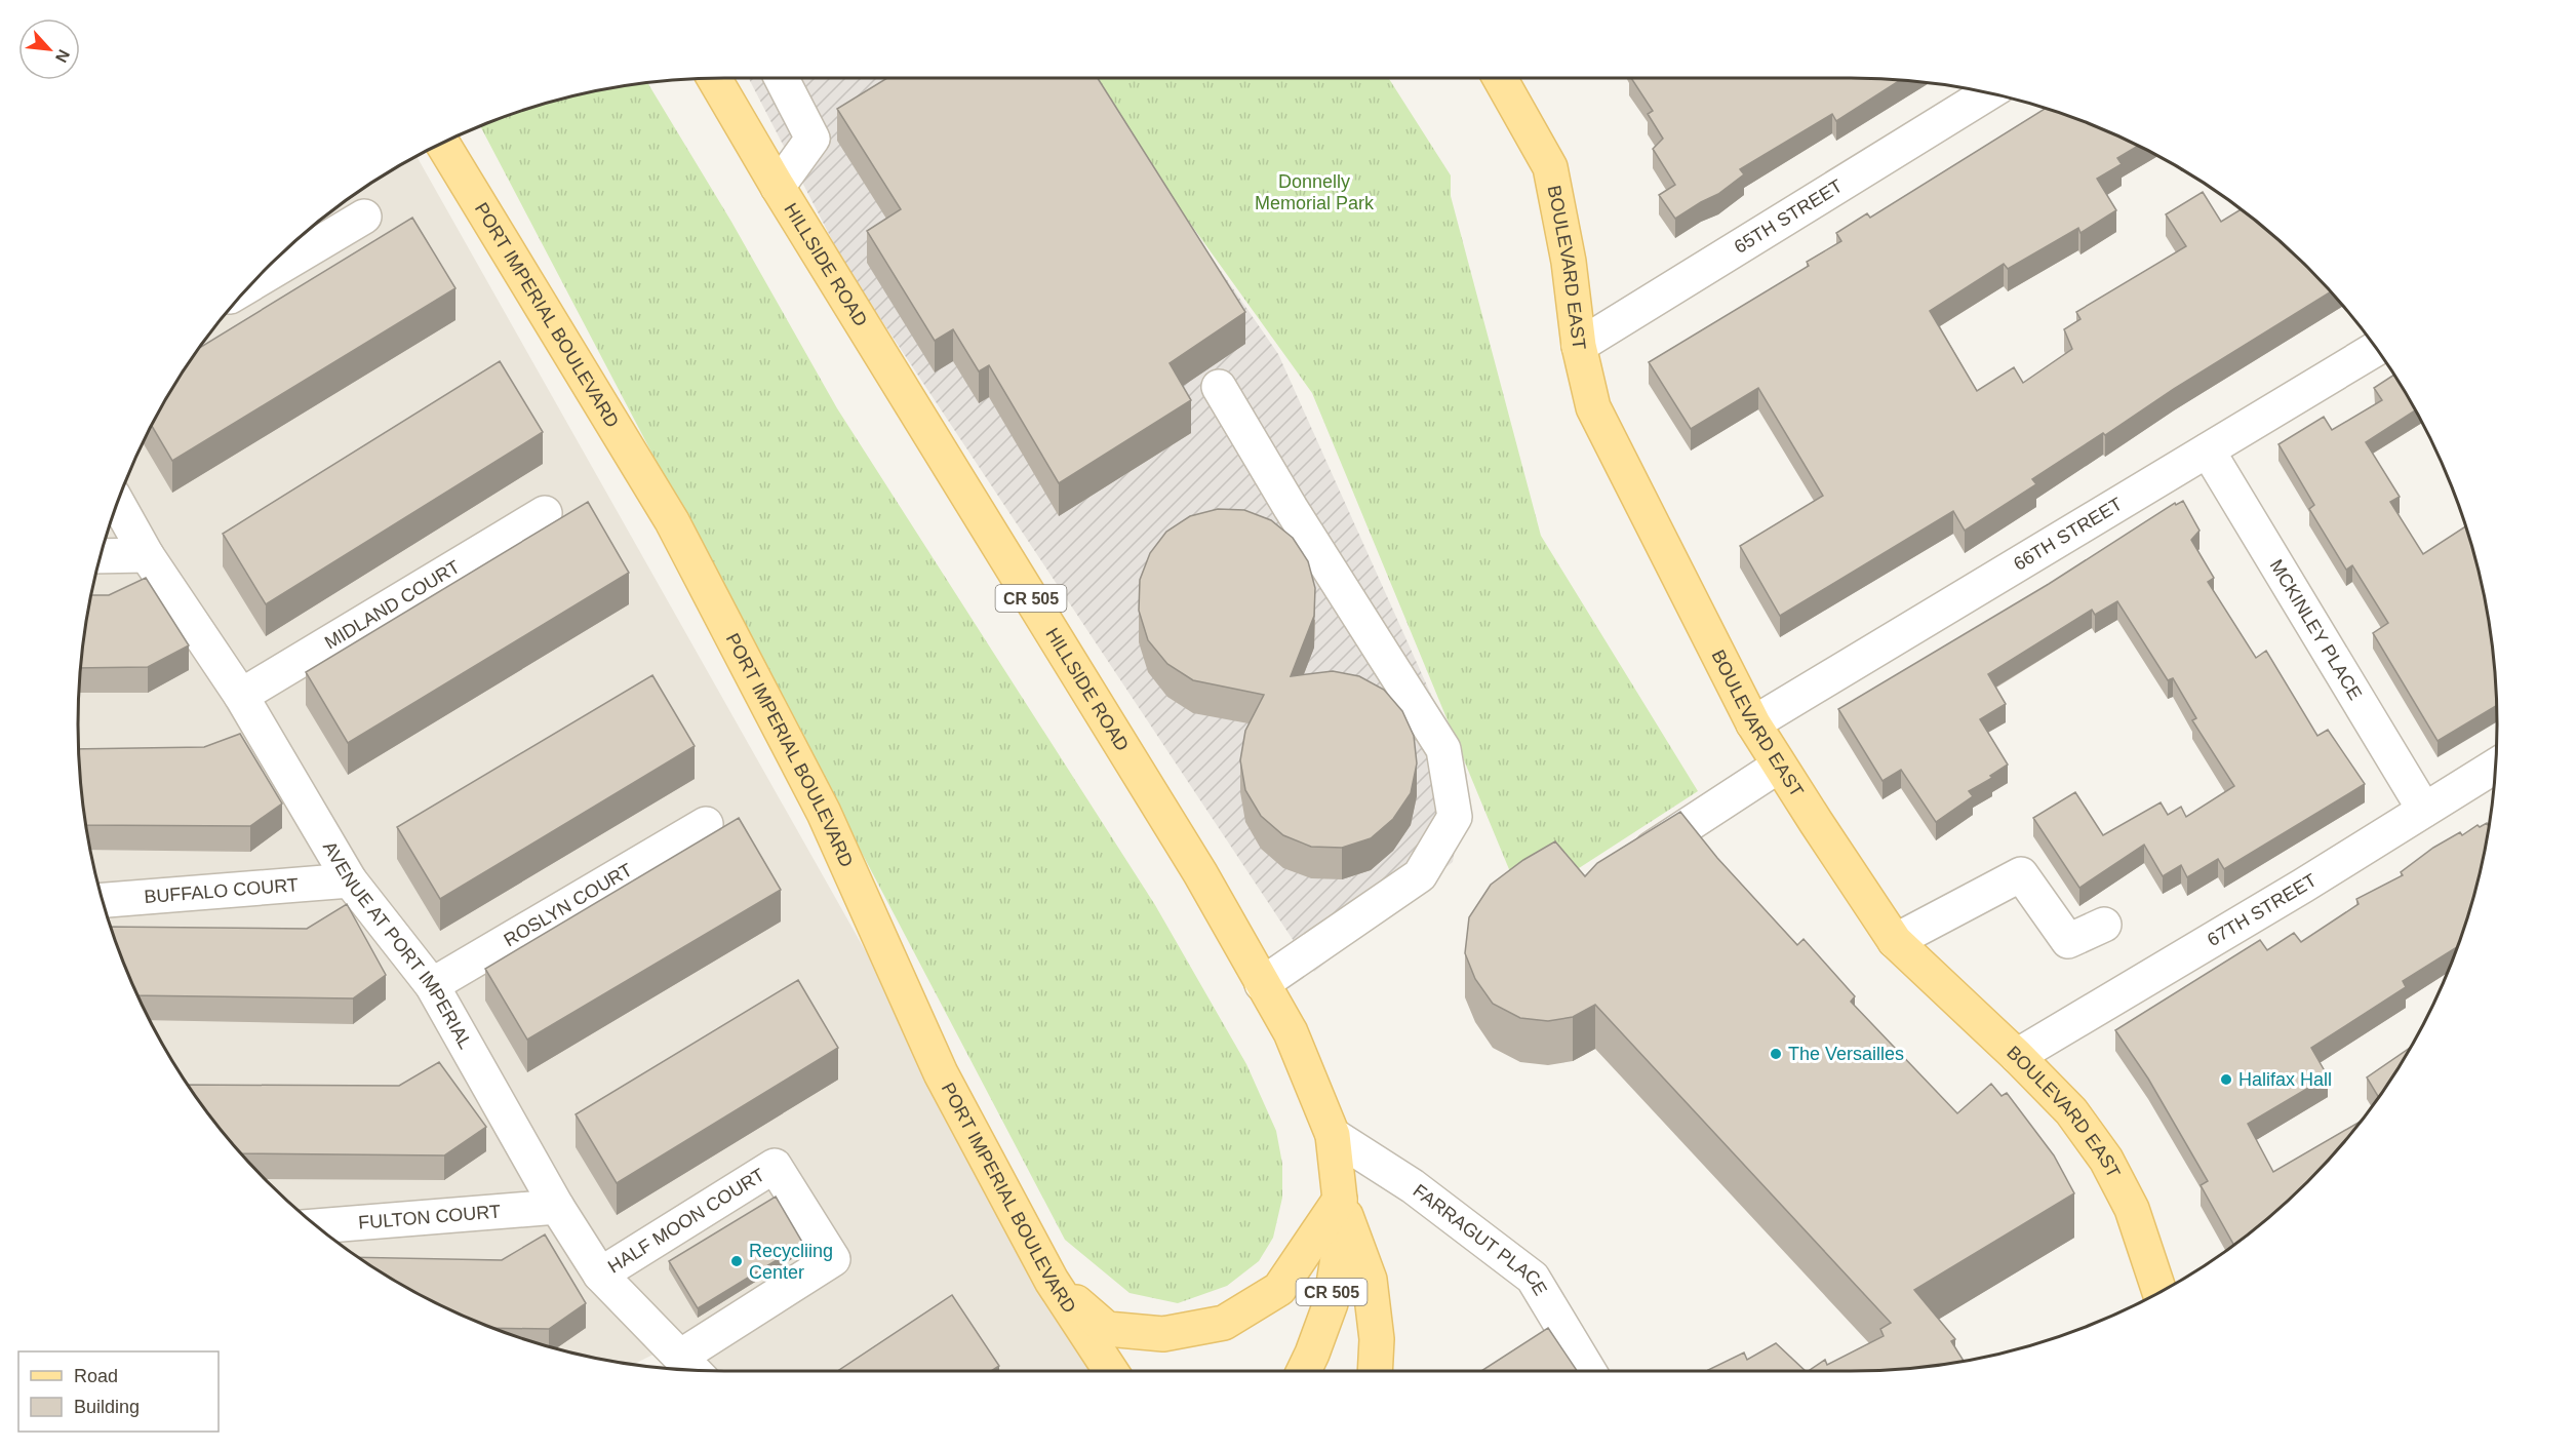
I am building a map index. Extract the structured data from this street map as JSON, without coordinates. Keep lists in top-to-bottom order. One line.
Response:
{"streets":{"main road":["HILLSIDE ROAD","BOULEVARD EAST","PORT IMPERIAL BOULEVARD","CR 505"],"street":["65TH STREET","66TH STREET","MIDLAND COURT","MCKINLEY PLACE","BUFFALO COURT","ROSLYN COURT","67TH STREET","AVENUE AT PORT IMPERIAL","FULTON COURT","HALF MOON COURT","FARRAGUT PLACE"]},"crossings":[["65TH STREET","BOULEVARD EAST"],["HILLSIDE ROAD","CR 505"],["HILLSIDE ROAD","FARRAGUT PLACE"],["BOULEVARD EAST","66TH STREET"],["BOULEVARD EAST","67TH STREET"],["66TH STREET","MCKINLEY PLACE"],["MIDLAND COURT","AVENUE AT PORT IMPERIAL"],["MCKINLEY PLACE","67TH STREET"],["BUFFALO COURT","AVENUE AT PORT IMPERIAL"],["ROSLYN COURT","AVENUE AT PORT IMPERIAL"],["AVENUE AT PORT IMPERIAL","FULTON COURT"],["AVENUE AT PORT IMPERIAL","HALF MOON COURT"]],"parks":["Donnelly Memorial Park"],"places":["The Versailles","Halifax Hall","Recycliing Center"],"legend":["Road","Building"],"north":"bottom right"}
